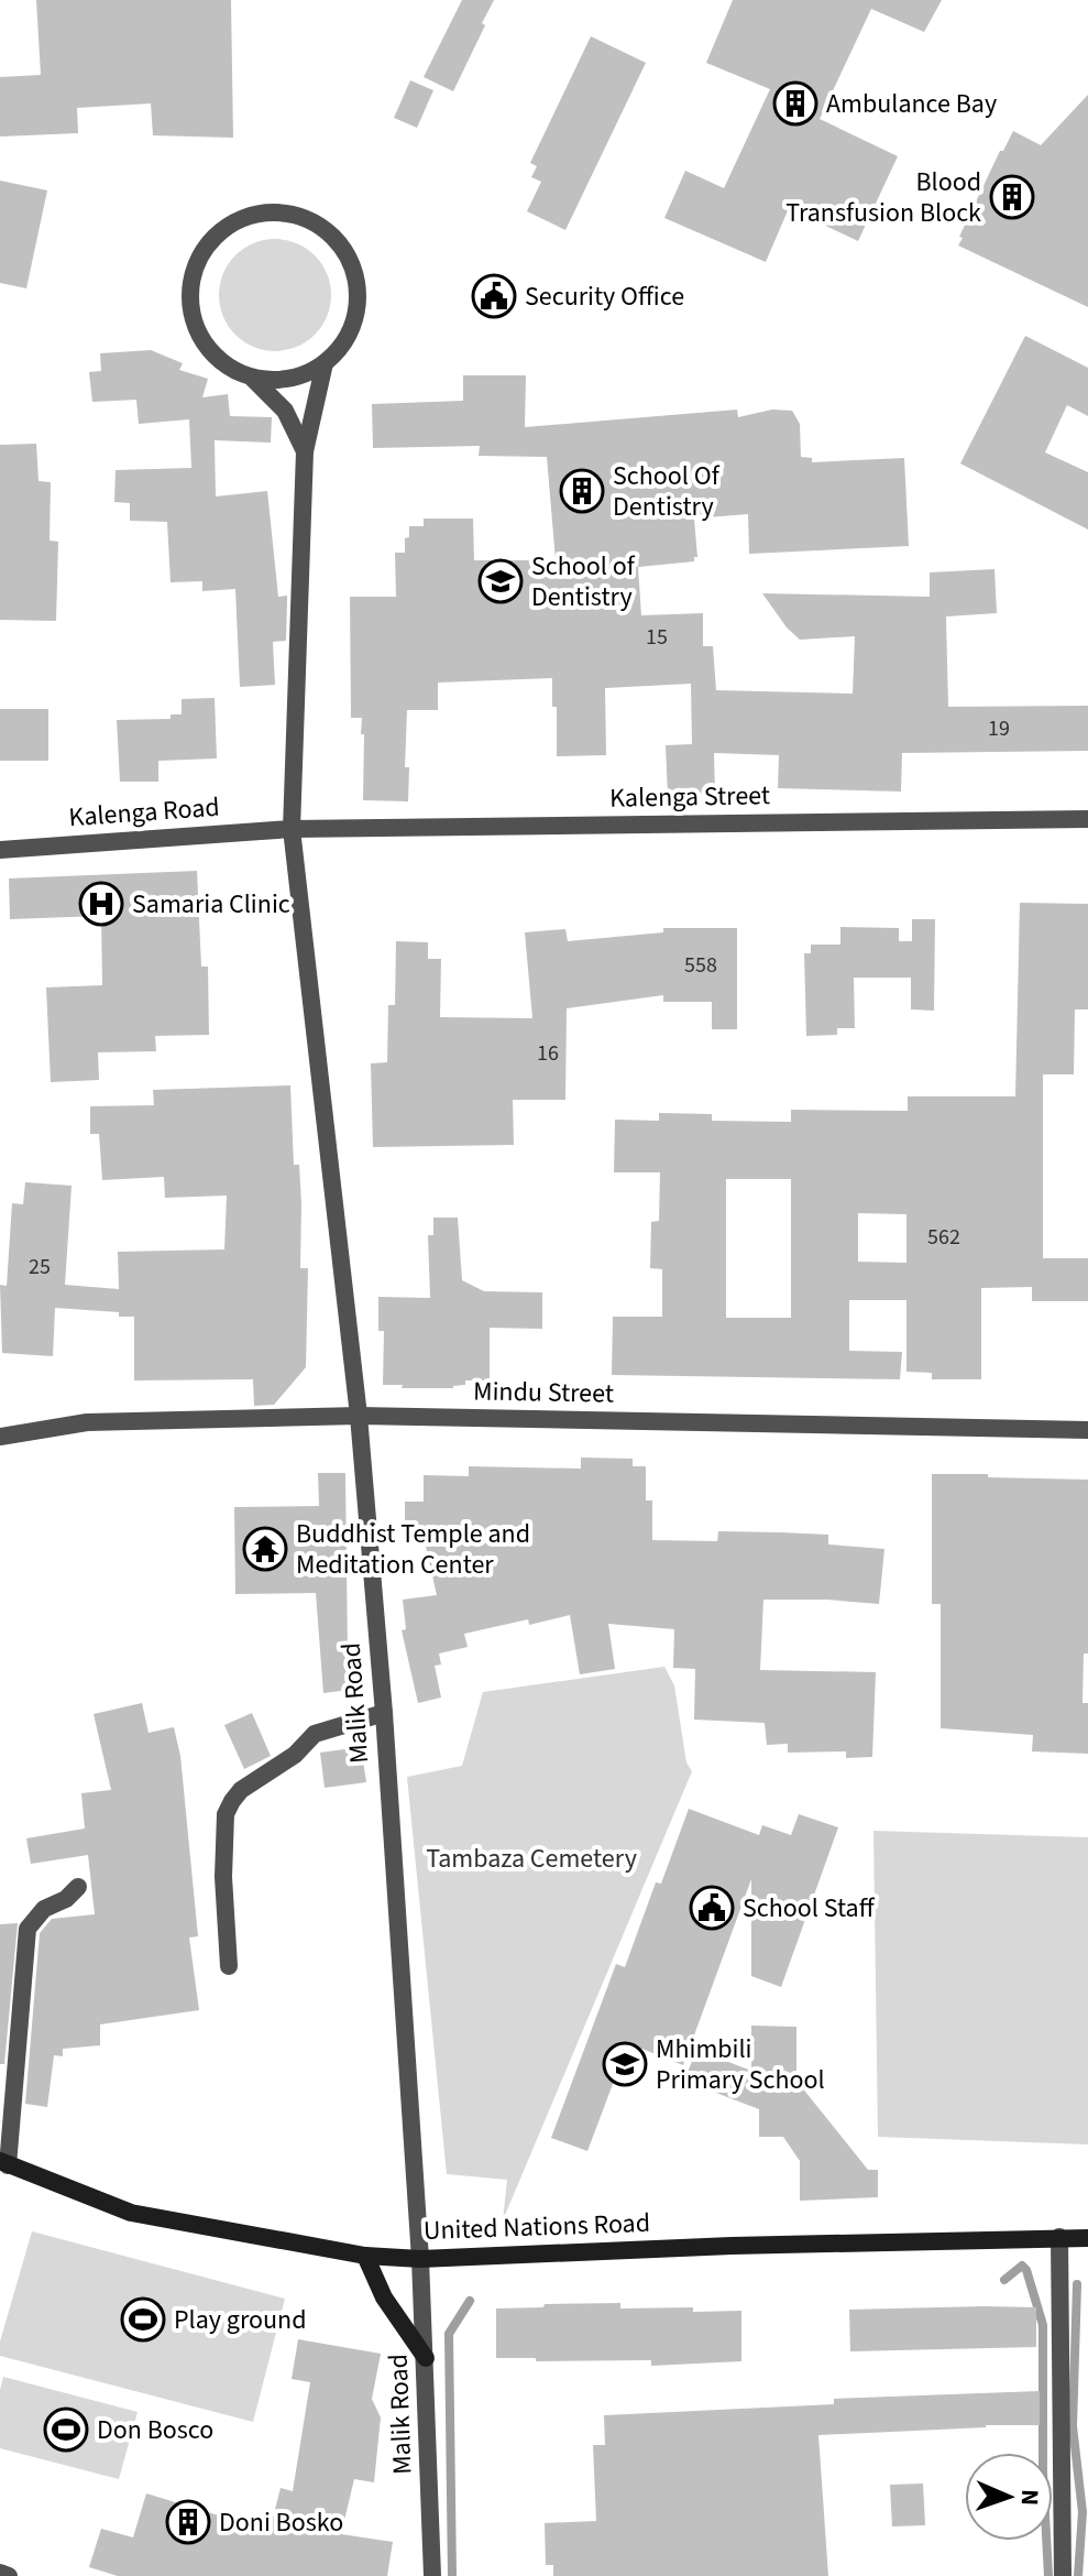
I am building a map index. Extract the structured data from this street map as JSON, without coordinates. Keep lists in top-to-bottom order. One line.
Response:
{"streets":{"street":["Kalenga Street","Kalenga Road","Mindu Street","Malik Road","United Nations Road"]},"crossings":[["Kalenga Street","Kalenga Road"],["Kalenga Street","Malik Road"],["Kalenga Road","Malik Road"],["Mindu Street","Malik Road"],["Malik Road","United Nations Road"]],"parks":["Tambaza Cemetery"],"places":{"building":["Ambulance Bay","Blood Transfusion Block","School Of Dentistry","Doni Bosko"],"public building":["Security Office","School Staff"],"school or university":["School of Dentistry","Mhimbili Primary School"],"hospital":["Samaria Clinic"],"temple":["Buddhist Temple and Meditation Center"],"sports":["Play ground","Don Bosco"]},"house_numbers":["15","19","558","16","562","25"],"north":"right"}
